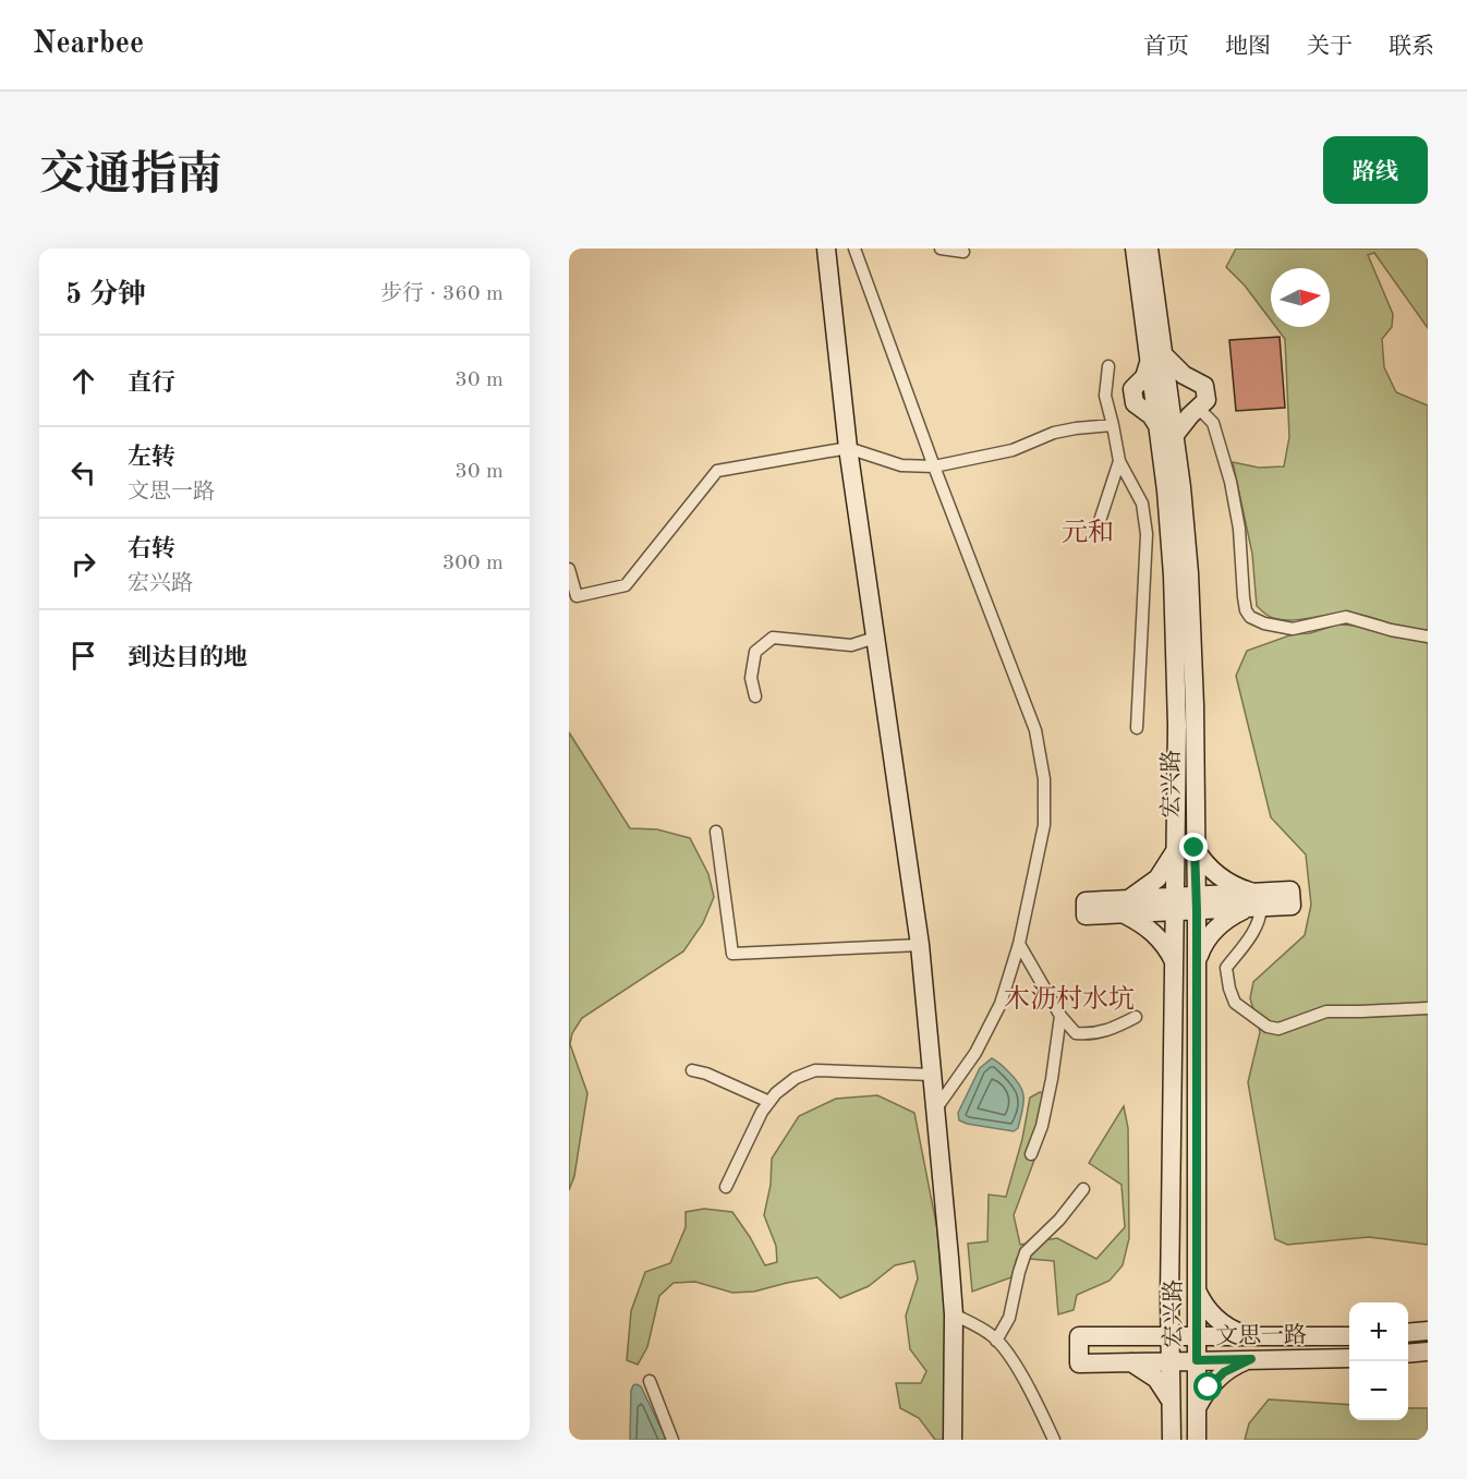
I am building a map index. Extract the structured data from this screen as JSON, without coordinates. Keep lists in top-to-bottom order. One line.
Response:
{"streets":{"street":["宏兴路","文思一路"]},"crossings":[["宏兴路","文思一路"]],"districts":["元和","木沥村水坑"],"north":"right","page":{"header":"Nearbee","nav":["首页","地图","关于","联系"],"title":"交通指南","buttons":"路线","heading":["5 分钟","步行 · 360 m"],"list":[["直行","30 m"],["左转","文思一路","30 m"],["右转","宏兴路","300 m"],"到达目的地"],"map_buttons":["+","−"]}}
